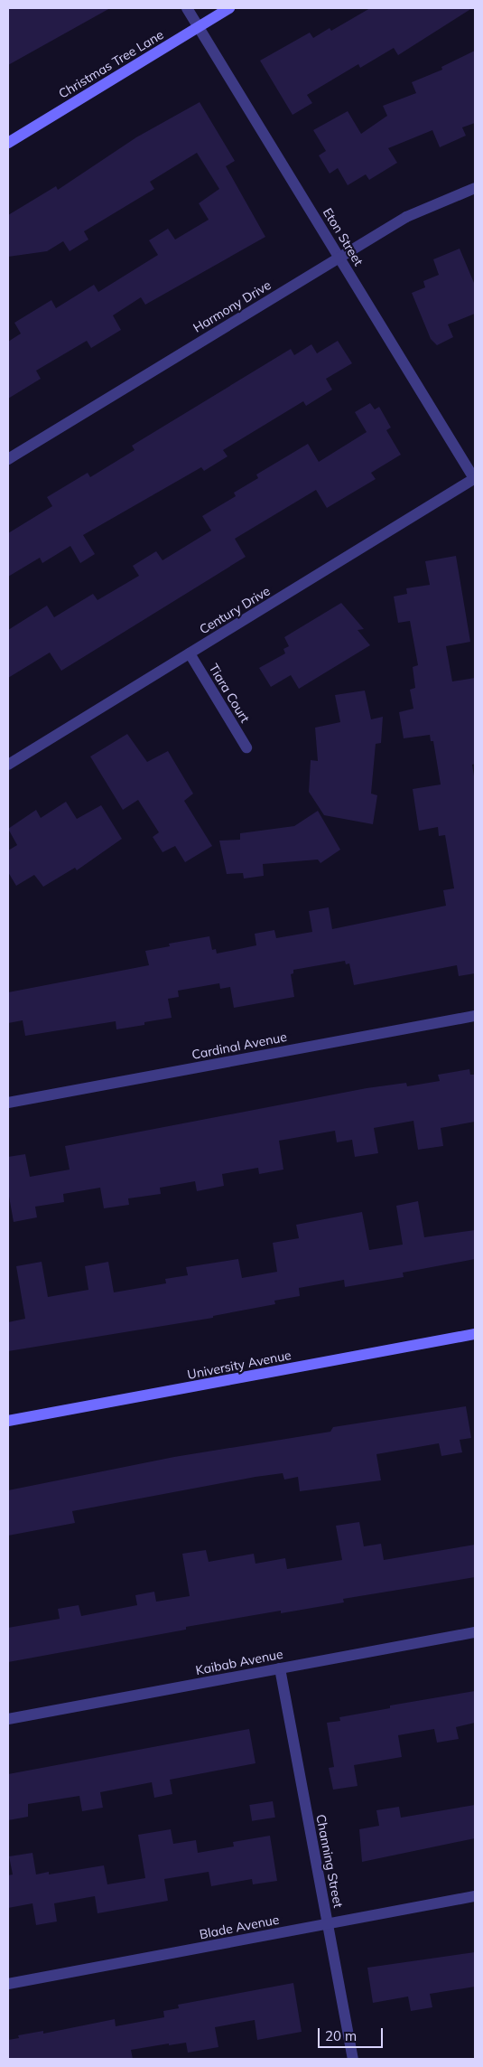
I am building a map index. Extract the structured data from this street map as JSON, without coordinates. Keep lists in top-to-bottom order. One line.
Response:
{"streets":{"street":["Christmas Tree Lane","Eton Street","Harmony Drive","Century Drive","Tiara Court","Cardinal Avenue","University Avenue","Kaibab Avenue","Channing Street","Blade Avenue"]},"crossings":[["Christmas Tree Lane","Eton Street"],["Eton Street","Harmony Drive"],["Eton Street","Century Drive"],["Century Drive","Tiara Court"],["Kaibab Avenue","Channing Street"],["Channing Street","Blade Avenue"]],"scale_bar":"20 m"}
